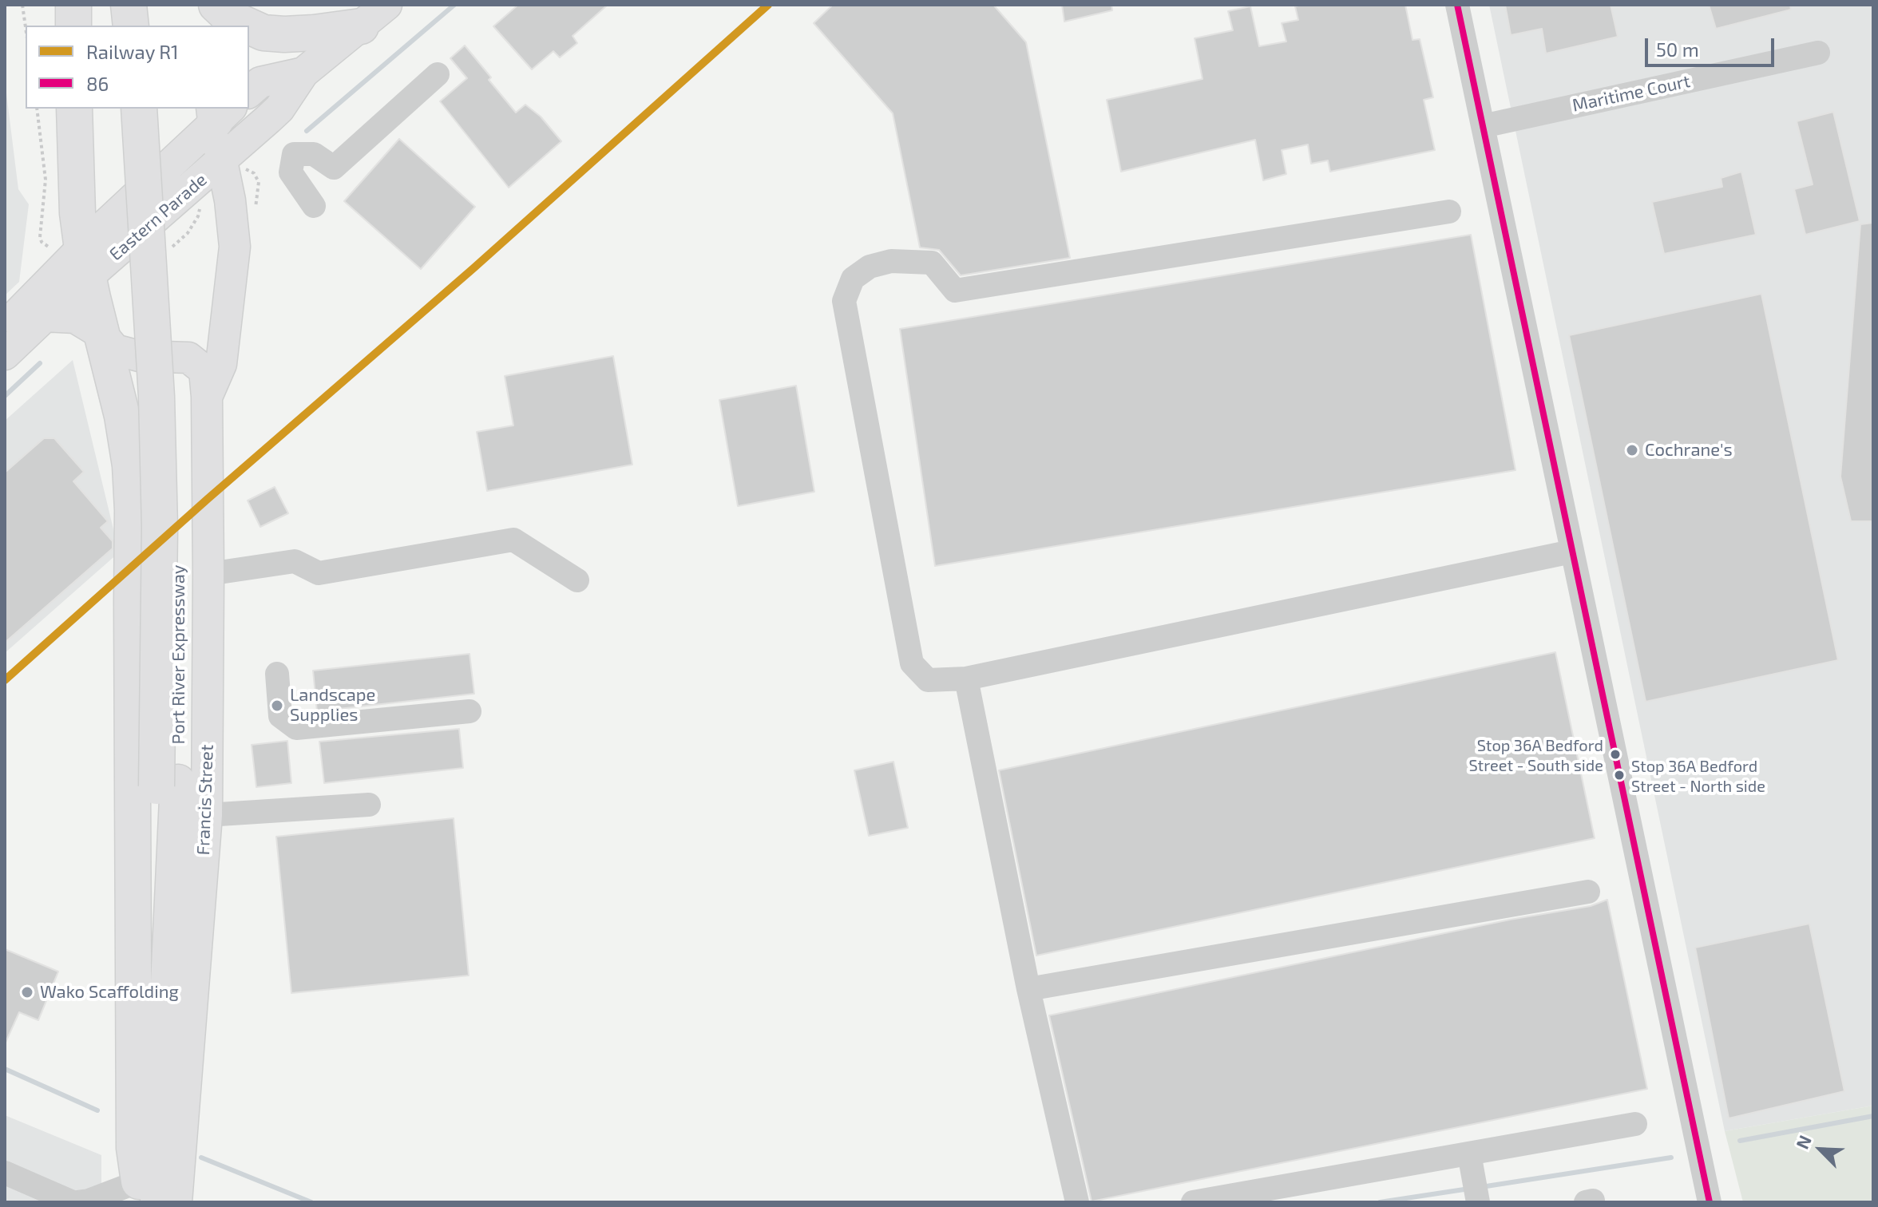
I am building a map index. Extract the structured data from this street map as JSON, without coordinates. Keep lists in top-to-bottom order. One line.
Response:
{"streets":{"highway":["Port River Expressway"],"main road":["Eastern Parade","Francis Street"],"street":["Maritime Court"]},"places":["Cochrane's","Landscape Supplies","Stop 36A Bedford Street - South side","Stop 36A Bedford Street - North side","Wako Scaffolding"],"lines":["rail line R1","transit line 86"],"legend":["Railway R1","86"],"scale_bar":"50 m","north":"top left"}
